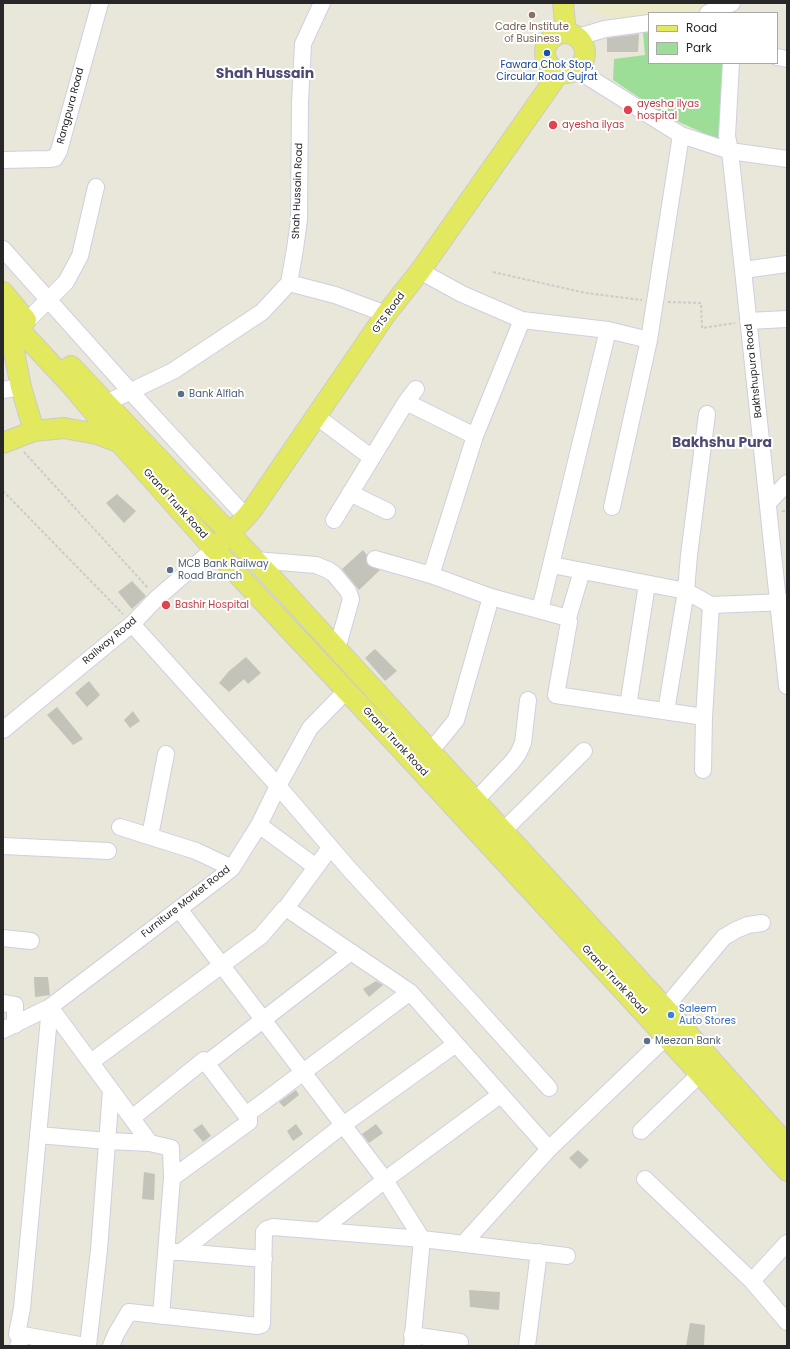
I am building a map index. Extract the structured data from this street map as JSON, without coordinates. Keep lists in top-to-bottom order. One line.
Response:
{"streets":{"main road":["GTS Road","Grand Trunk Road"],"street":["Rangpura Road","Shah Hussain Road","Bakhshupura Road","Railway Road","Furniture Market Road"]},"crossings":[["GTS Road","Grand Trunk Road"],["GTS Road","Railway Road"],["Grand Trunk Road","Railway Road"],["Grand Trunk Road","Furniture Market Road"]],"districts":["Shah Hussain","Bakhshu Pura"],"places":["Cadre Institute of Business","Fawara Chok Stop, Circular Road Gujrat","ayesha ilyas hospital","ayesha ilyas","Bank Alflah","MCB Bank Railway Road Branch","Bashir Hospital","Saleem Auto Stores","Meezan Bank"],"legend":["Road","Park"]}
